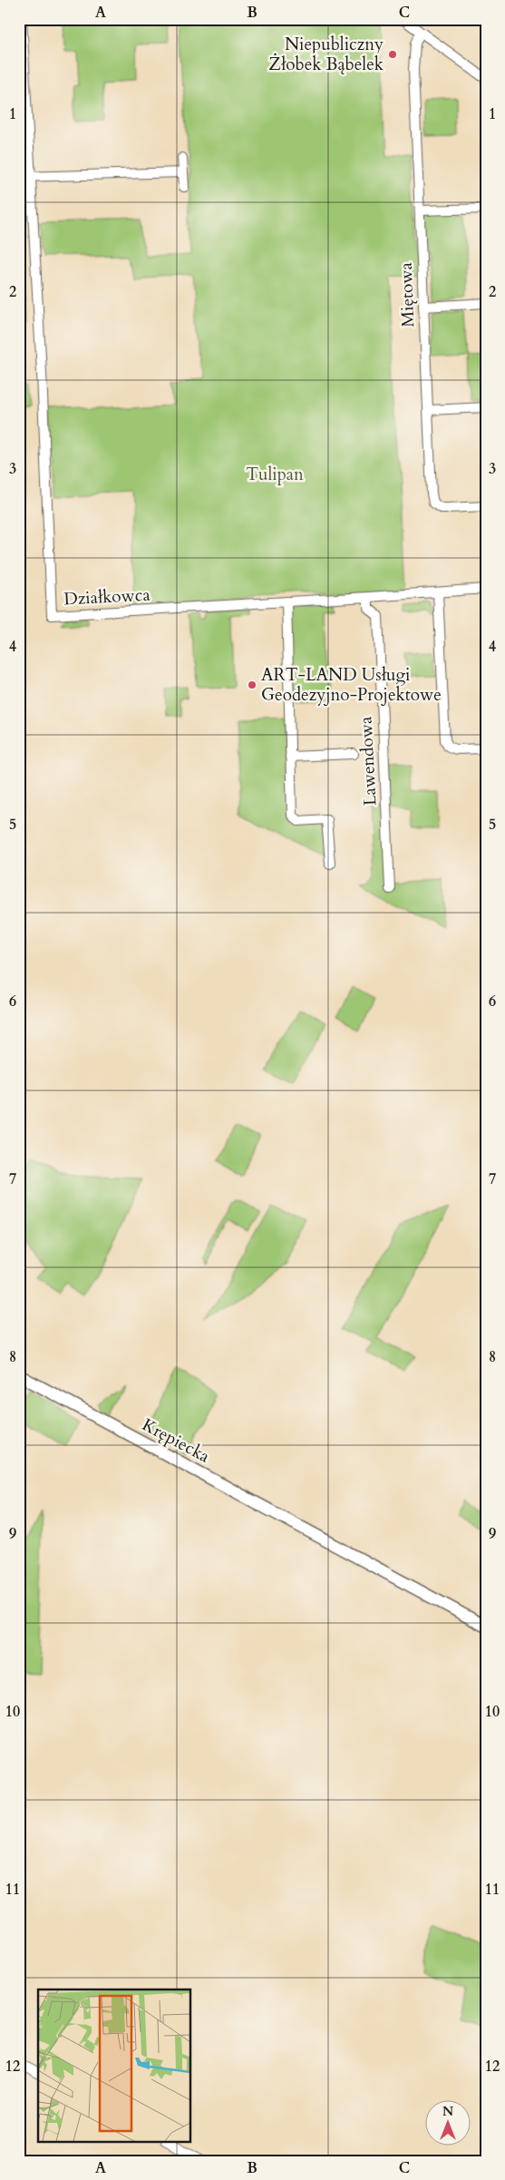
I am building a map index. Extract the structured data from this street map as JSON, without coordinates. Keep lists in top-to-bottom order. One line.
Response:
{"streets":{"street":["Miętowa","Działkowca","Lawendowa","Krępiecka"]},"crossings":[["Działkowca","Lawendowa"]],"parks":["Tulipan"],"places":["Niepubliczny Żłobek Bąbelek","ART-LAND Usługi Geodezyjno-Projektowe"],"north":"top","grid":{"columns":["A","B","C"],"rows":["1","2","3","4","5","6","7","8","9","10","11","12"]}}
